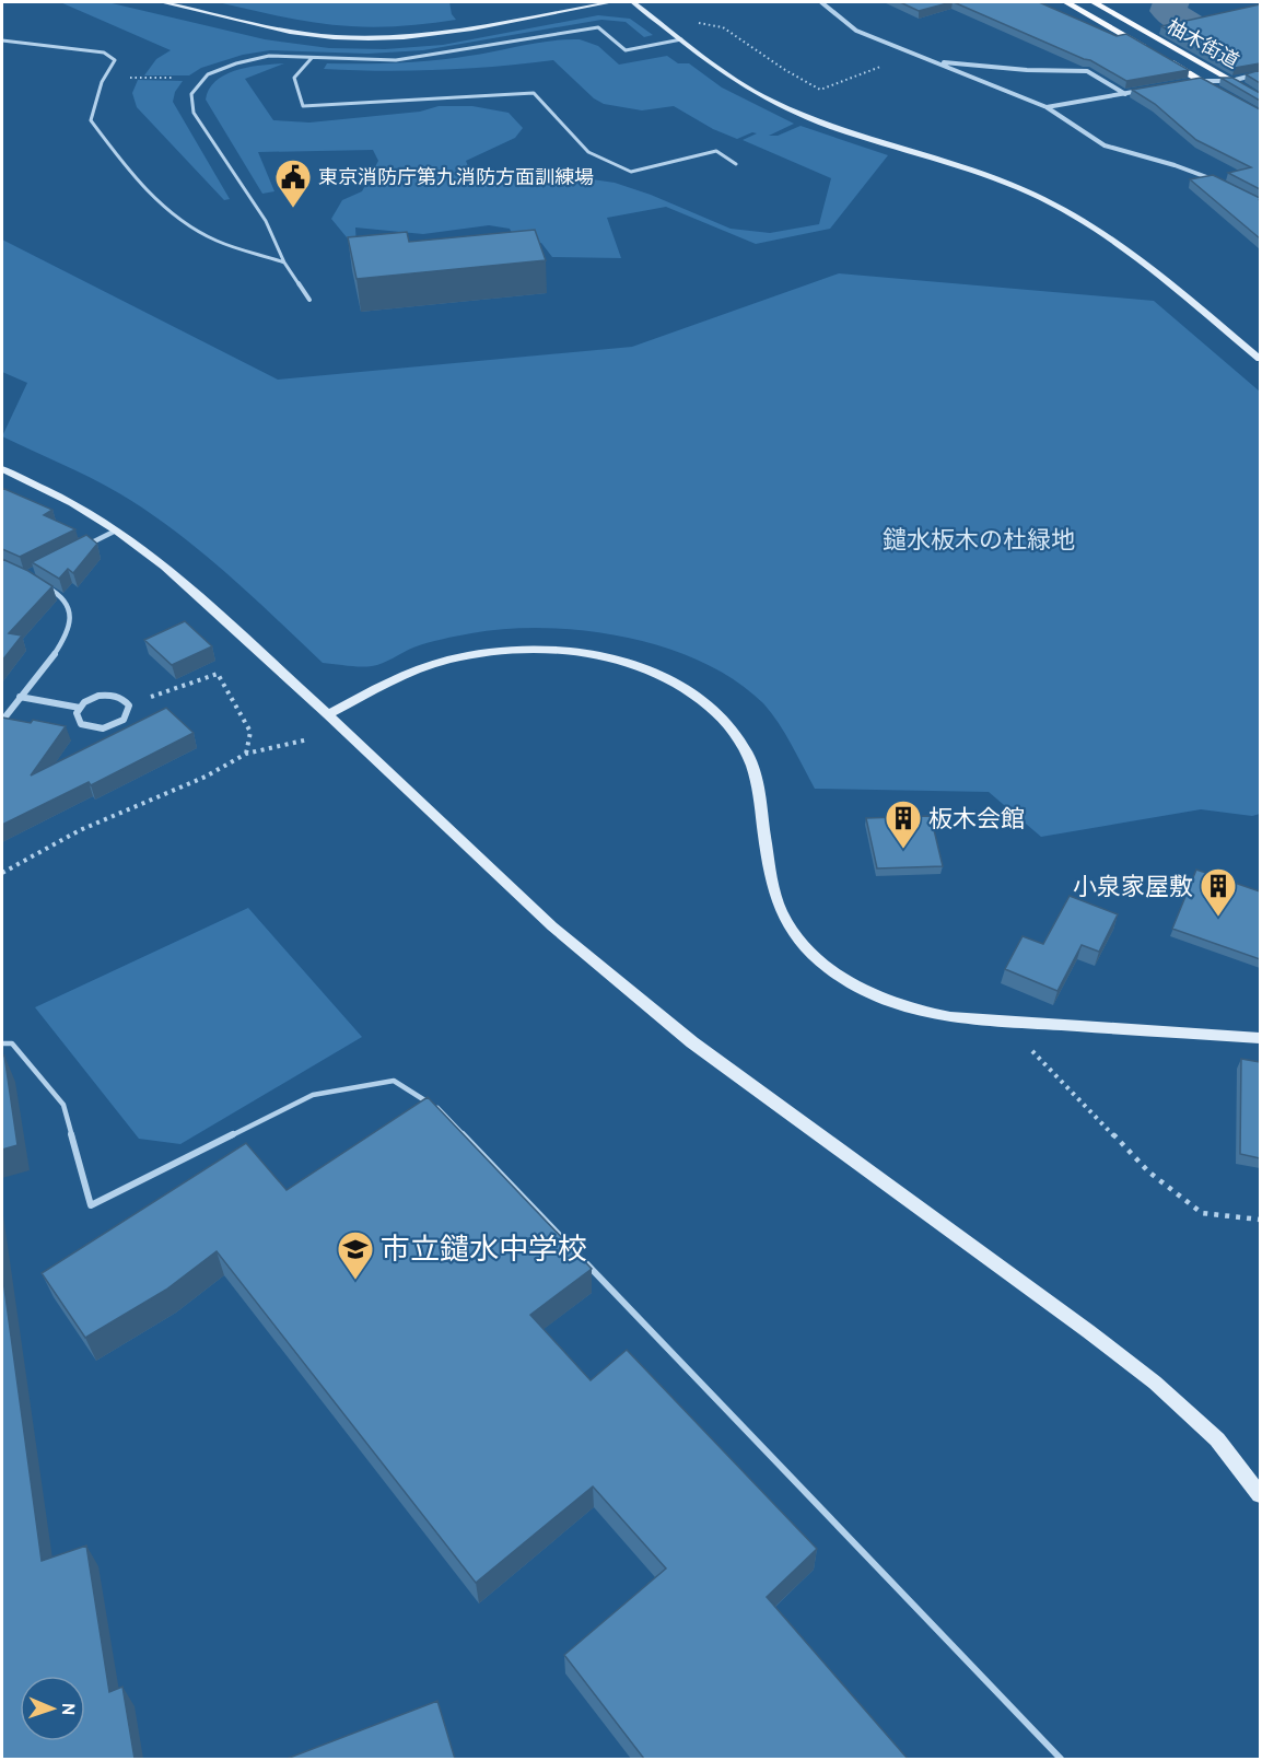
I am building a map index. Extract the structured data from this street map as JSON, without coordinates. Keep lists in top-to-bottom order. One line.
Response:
{"streets":{"main road":["柚木街道"]},"parks":["鑓水板木の杜緑地"],"places":{"public building":["東京消防庁第九消防方面訓練場"],"building":["板木会館","小泉家屋敷"],"school or university":["市立鑓水中学校"]},"north":"right"}
